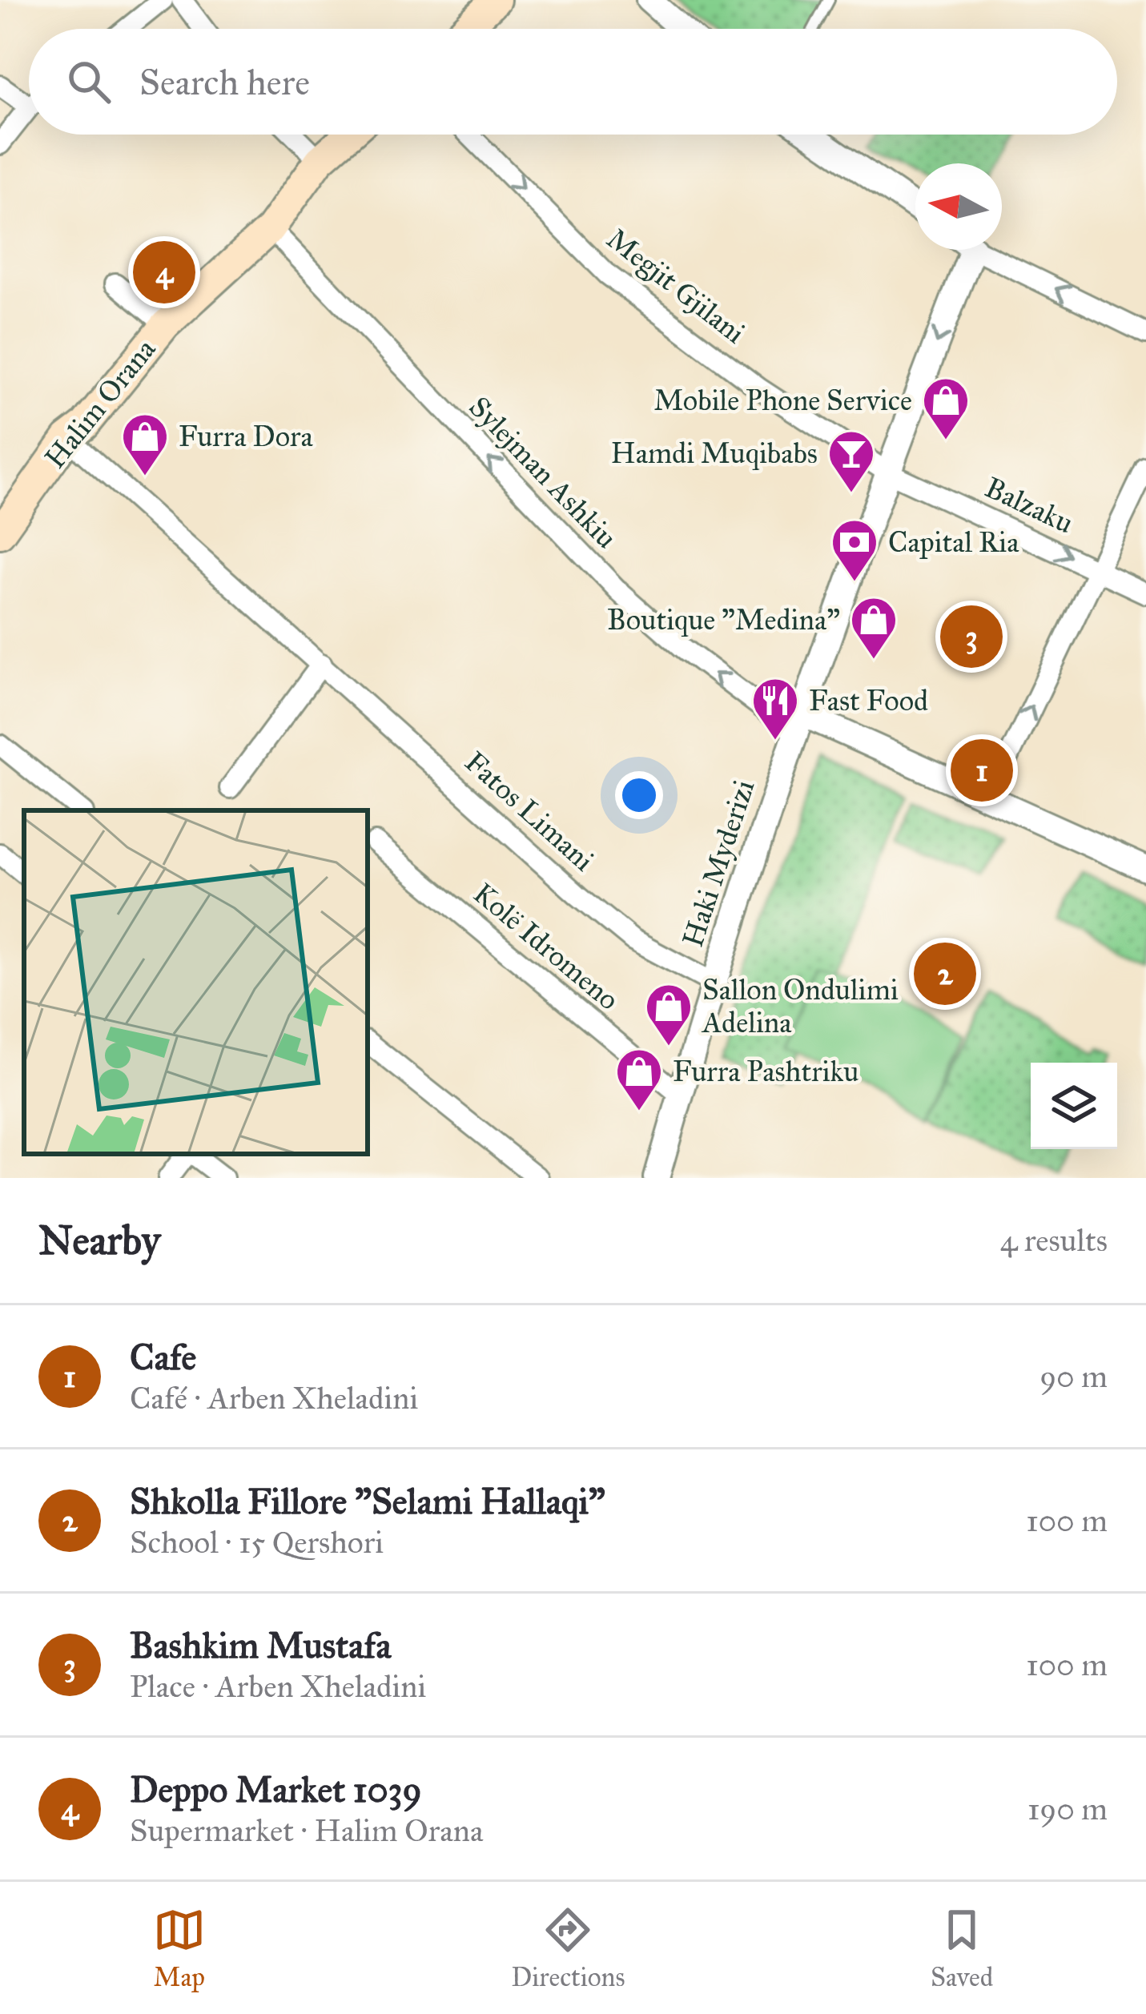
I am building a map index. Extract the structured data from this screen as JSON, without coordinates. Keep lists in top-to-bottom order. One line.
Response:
{"streets":{"main road":["Halim Orana"],"street":["Megjit Gjilani","Sylejman Ashkiu","Balzaku","Fatos Limani","Haki Myderizi","Kolë Idromeno"]},"crossings":[["Megjit Gjilani","Balzaku"],["Megjit Gjilani","Haki Myderizi"],["Halim Orana","Sylejman Ashkiu"],["Halim Orana","Fatos Limani"],["Sylejman Ashkiu","Haki Myderizi"],["Balzaku","Haki Myderizi"],["Fatos Limani","Haki Myderizi"],["Haki Myderizi","Kolë Idromeno"]],"one_way":["Megjit Gjilani","Sylejman Ashkiu","Balzaku"],"places":{"shop":["Mobile Phone Service","Furra Dora","Boutique \"Medina\"","Sallon Ondulimi Adelina","Furra Pashtriku"],"bar":["Hamdi Muqibabs"],"bank":["Capital Ria"],"restaurant":["Fast Food"]},"north":"left","page":{"search":"Search here","pins":["4","3","1","2"],"heading":["Nearby","4 results"],"list":[{"mark":"1","name":"Cafe","note":"Café · Arben Xheladini","value":"90 m"},{"mark":"2","name":"Shkolla Fillore \"Selami Hallaqi\"","note":"School · 15 Qershori","value":"100 m"},{"mark":"3","name":"Bashkim Mustafa","note":"Place · Arben Xheladini","value":"100 m"},{"mark":"4","name":"Deppo Market 1039","note":"Supermarket · Halim Orana","value":"190 m"}],"nav":["Map","Directions","Saved"]}}
